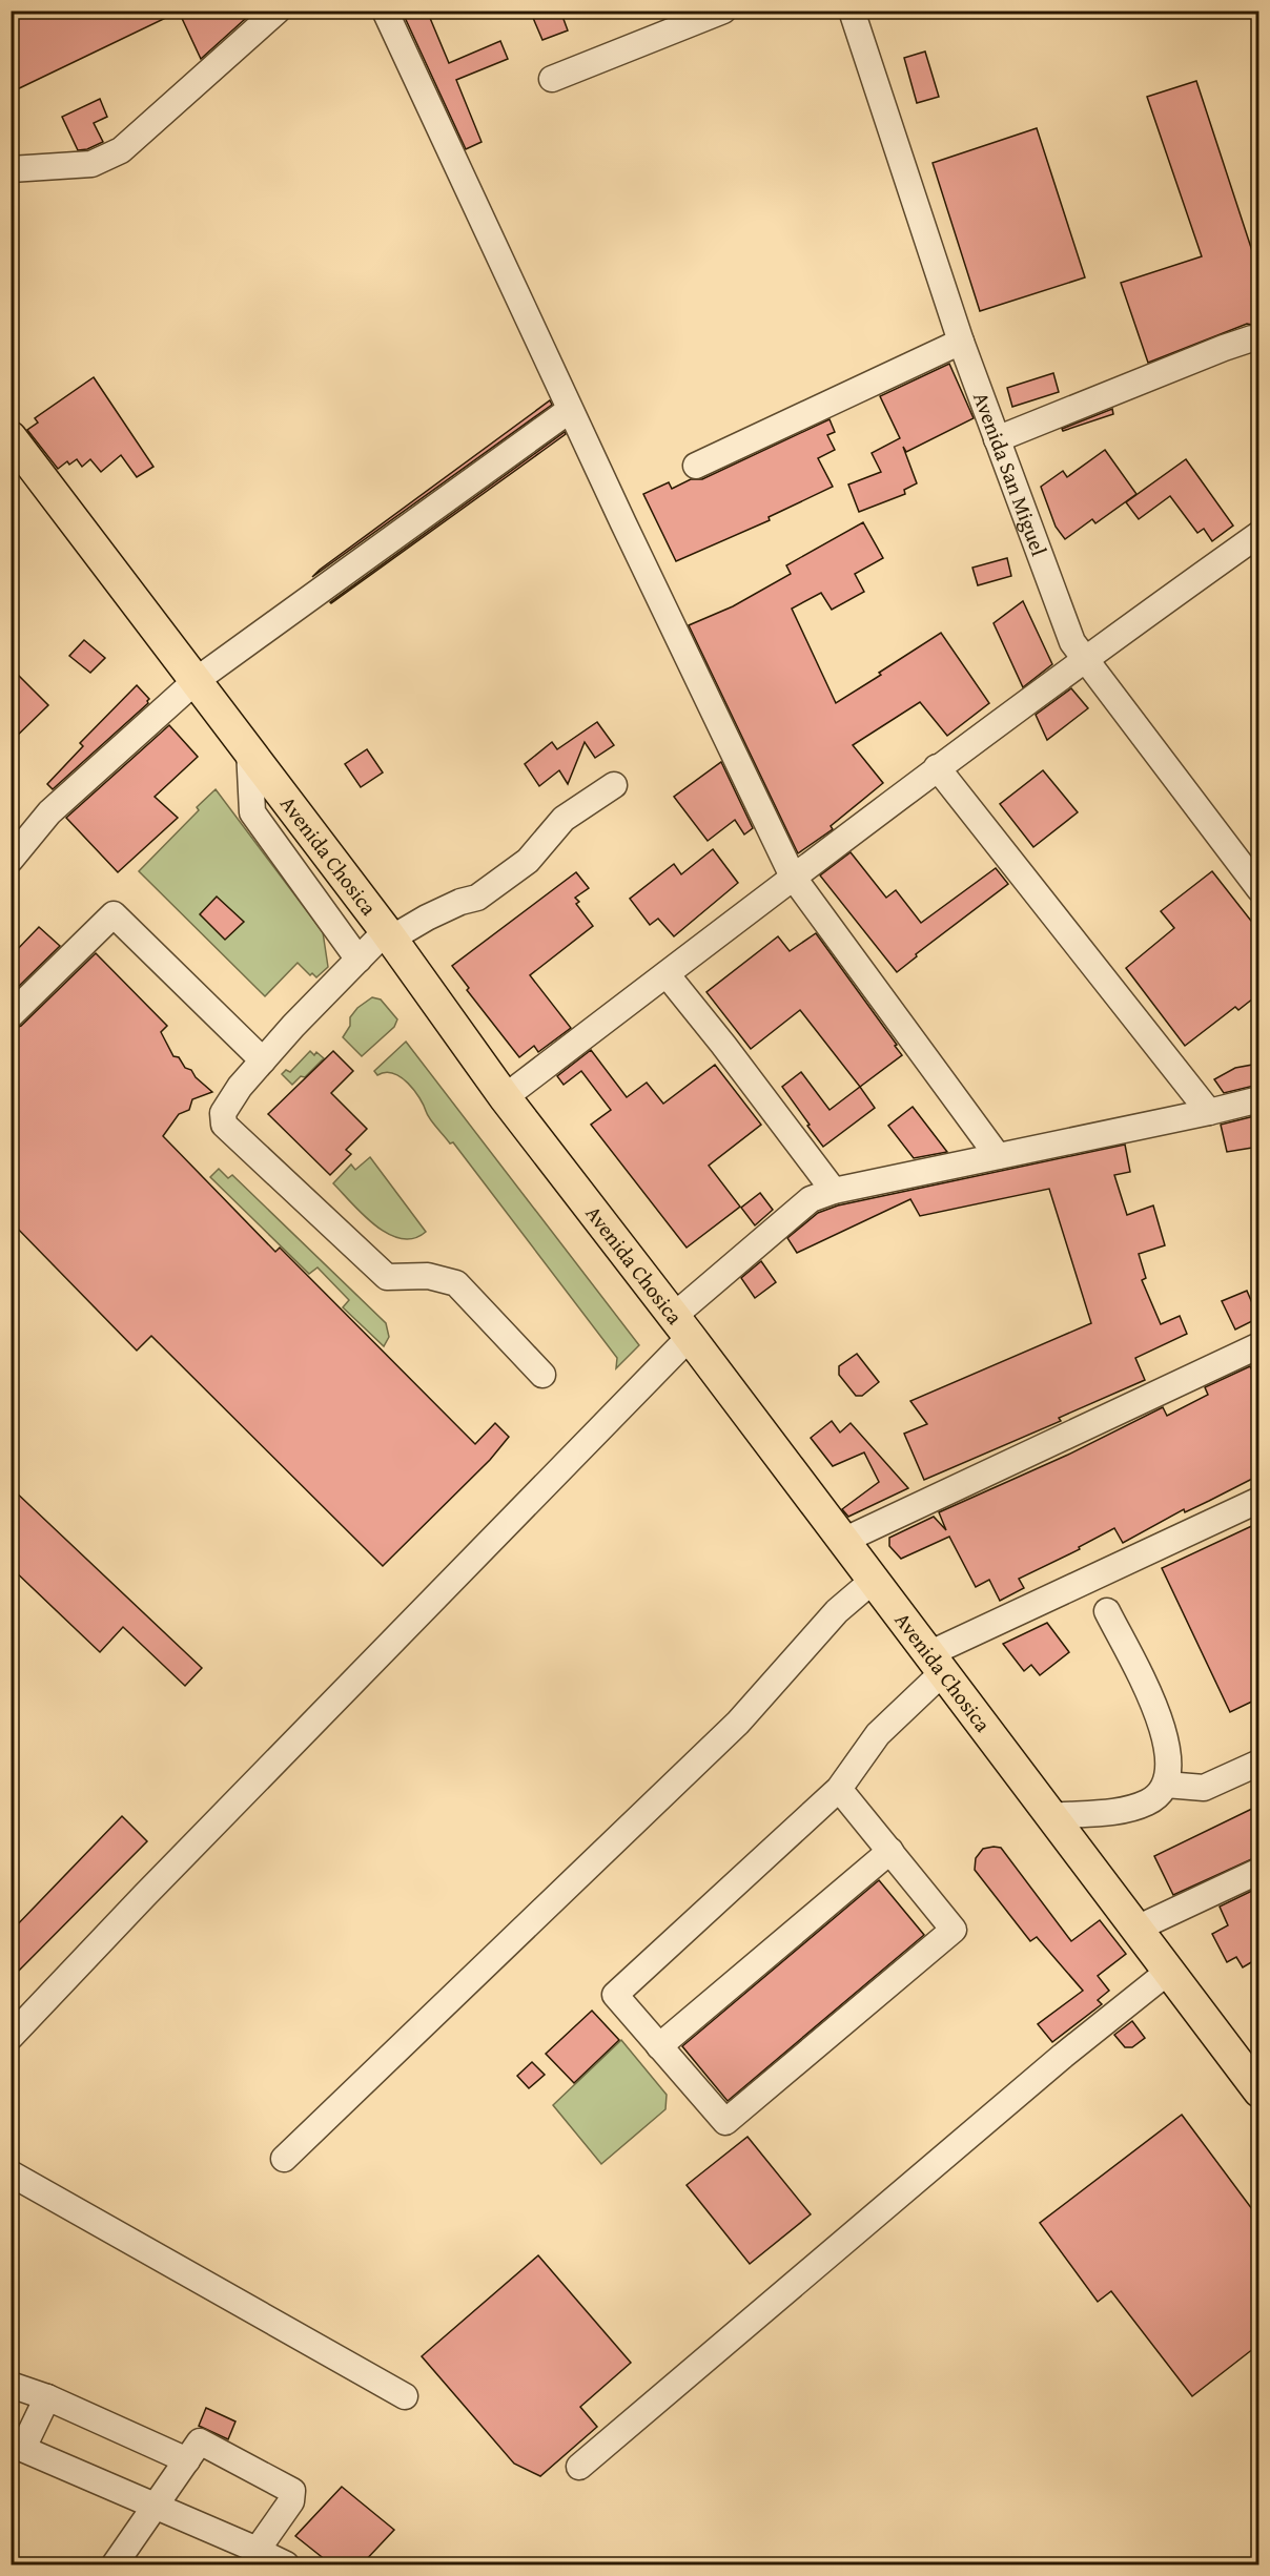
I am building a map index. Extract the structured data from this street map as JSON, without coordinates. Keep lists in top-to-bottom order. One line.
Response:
{"streets":{"main road":["Avenida Chosica"],"street":["Avenida San Miguel"]}}
